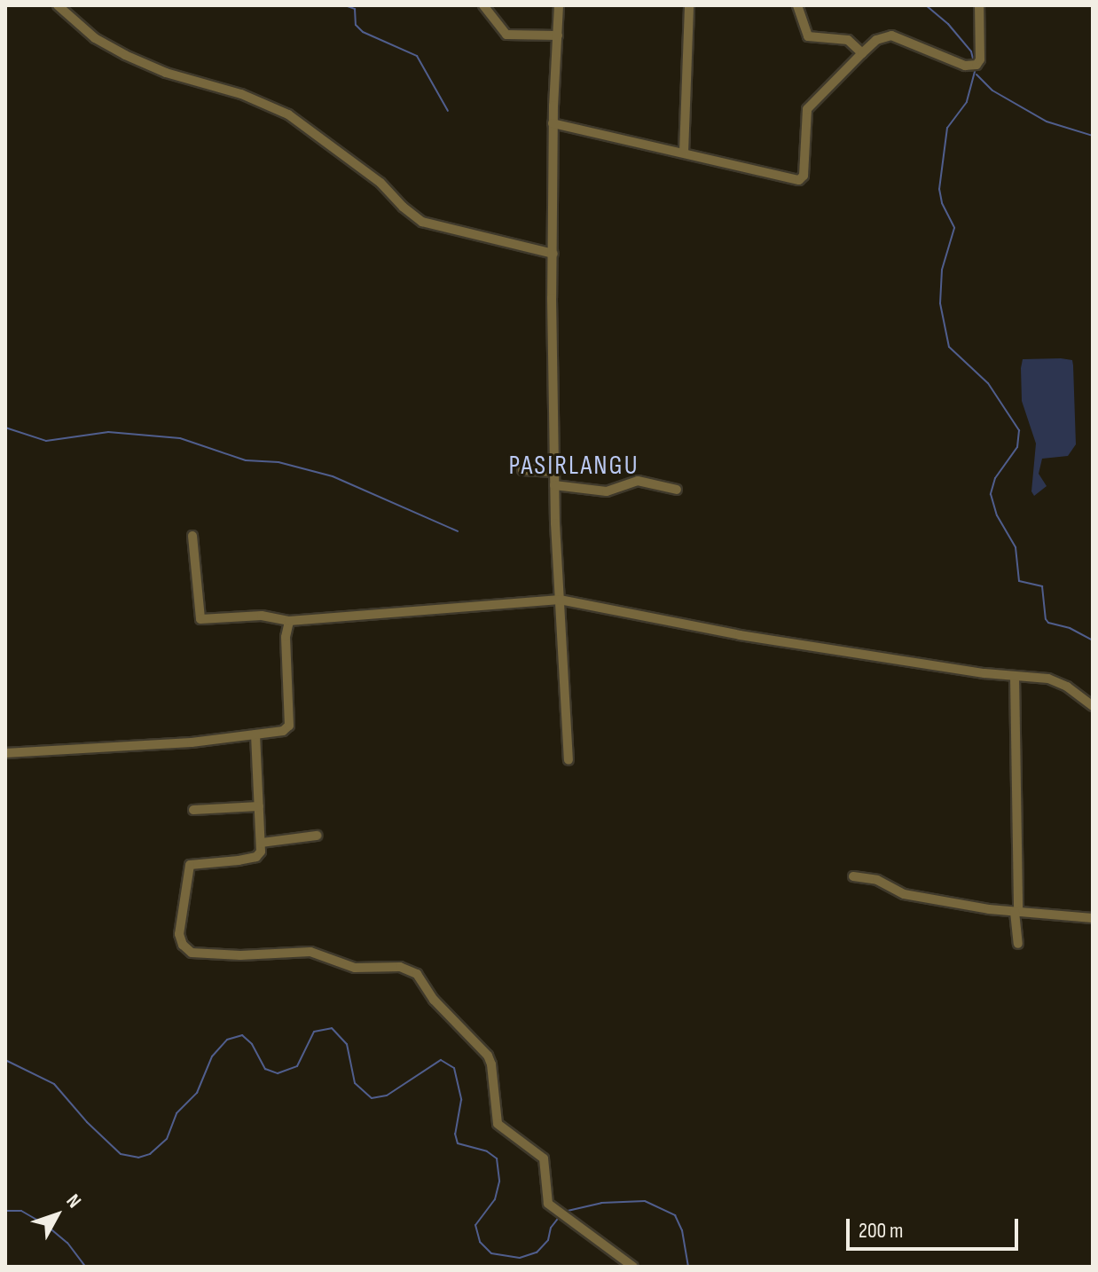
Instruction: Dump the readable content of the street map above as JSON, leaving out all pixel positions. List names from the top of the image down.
{
  "districts": ["PASIRLANGU"],
  "scale_bar": "200 m",
  "north": "top right"
}
